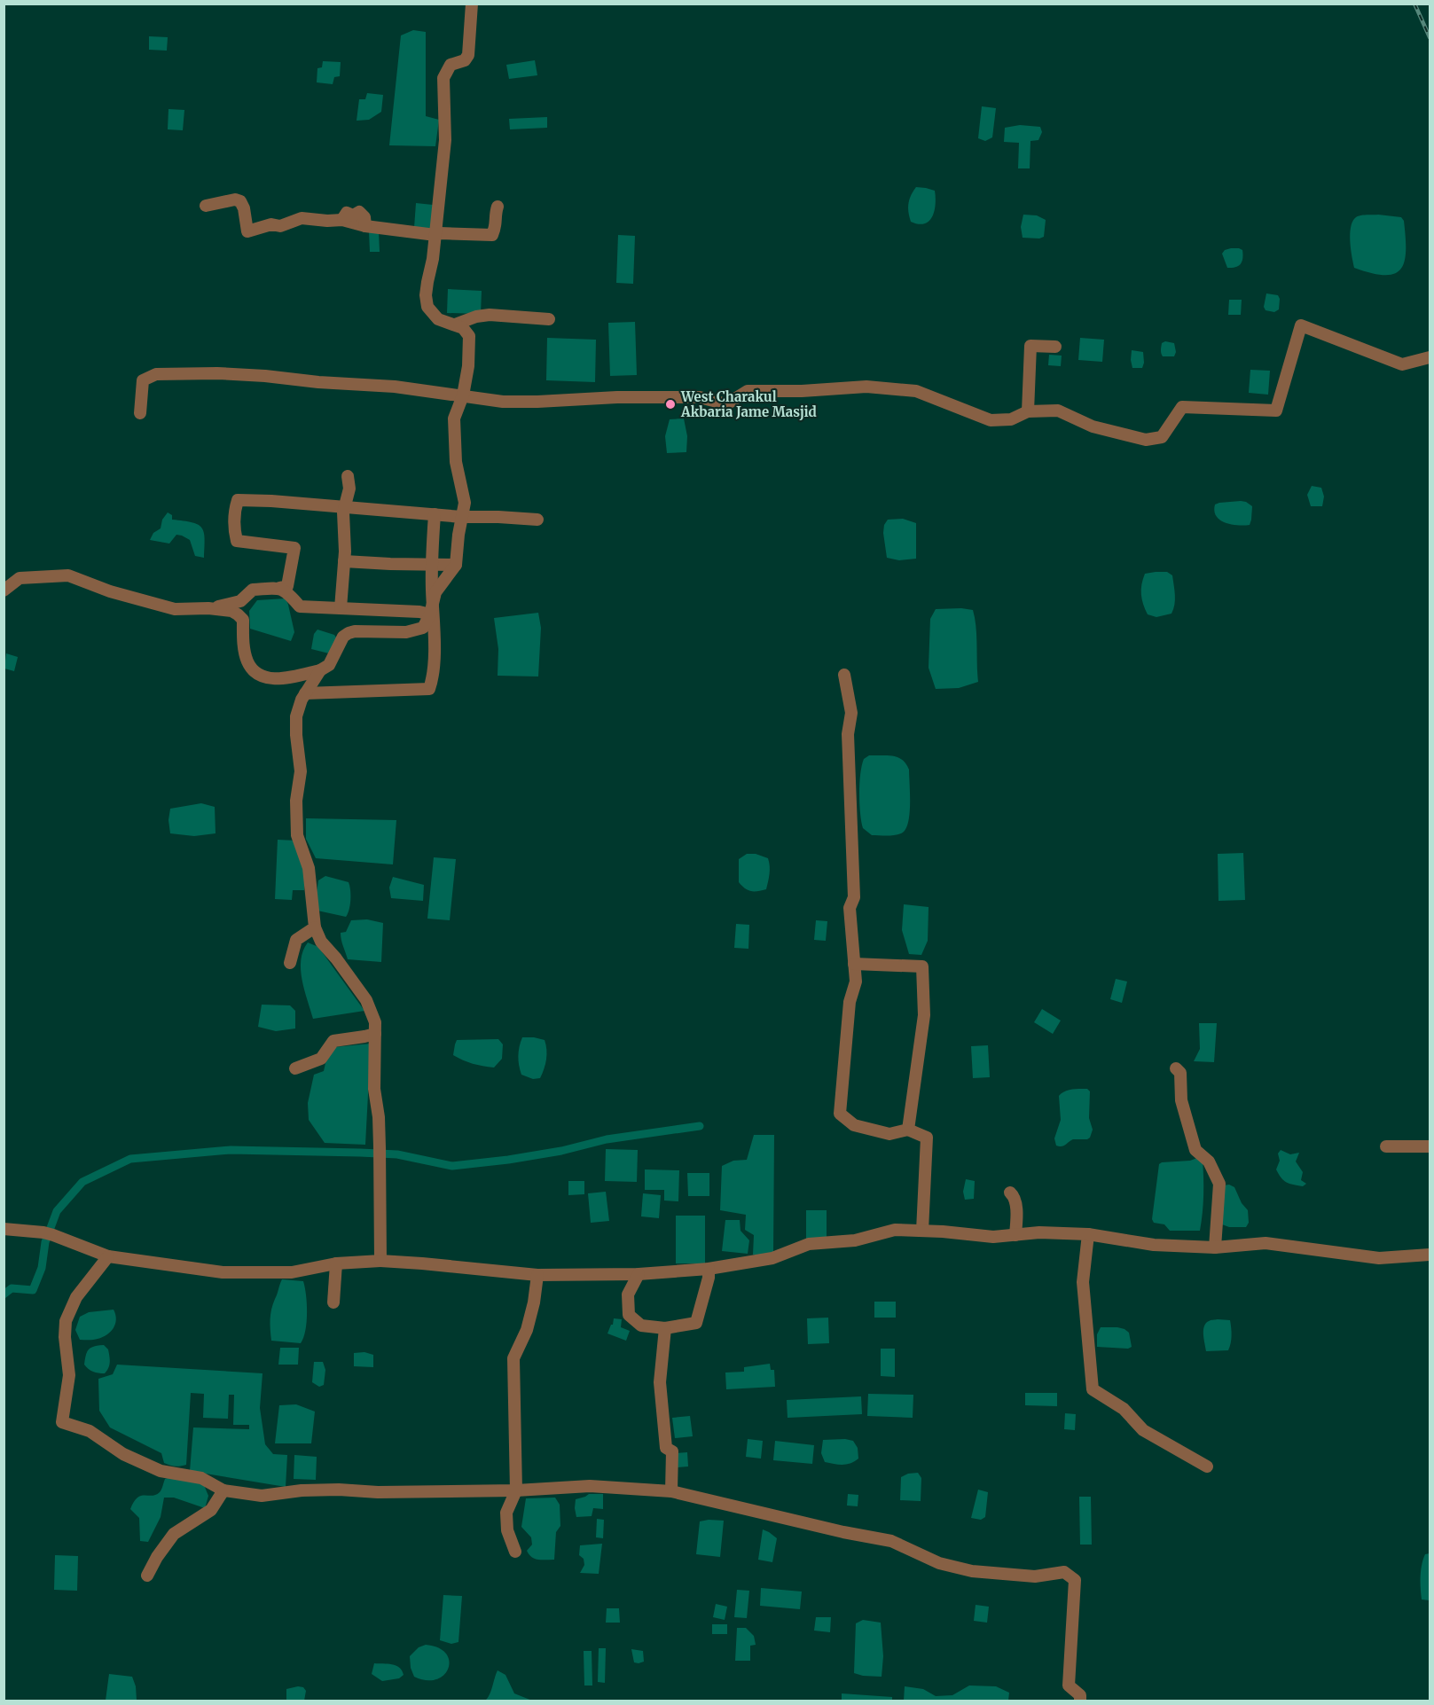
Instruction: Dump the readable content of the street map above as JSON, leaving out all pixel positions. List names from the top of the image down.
{
  "places": ["West Charakul Akbaria Jame Masjid"]
}
